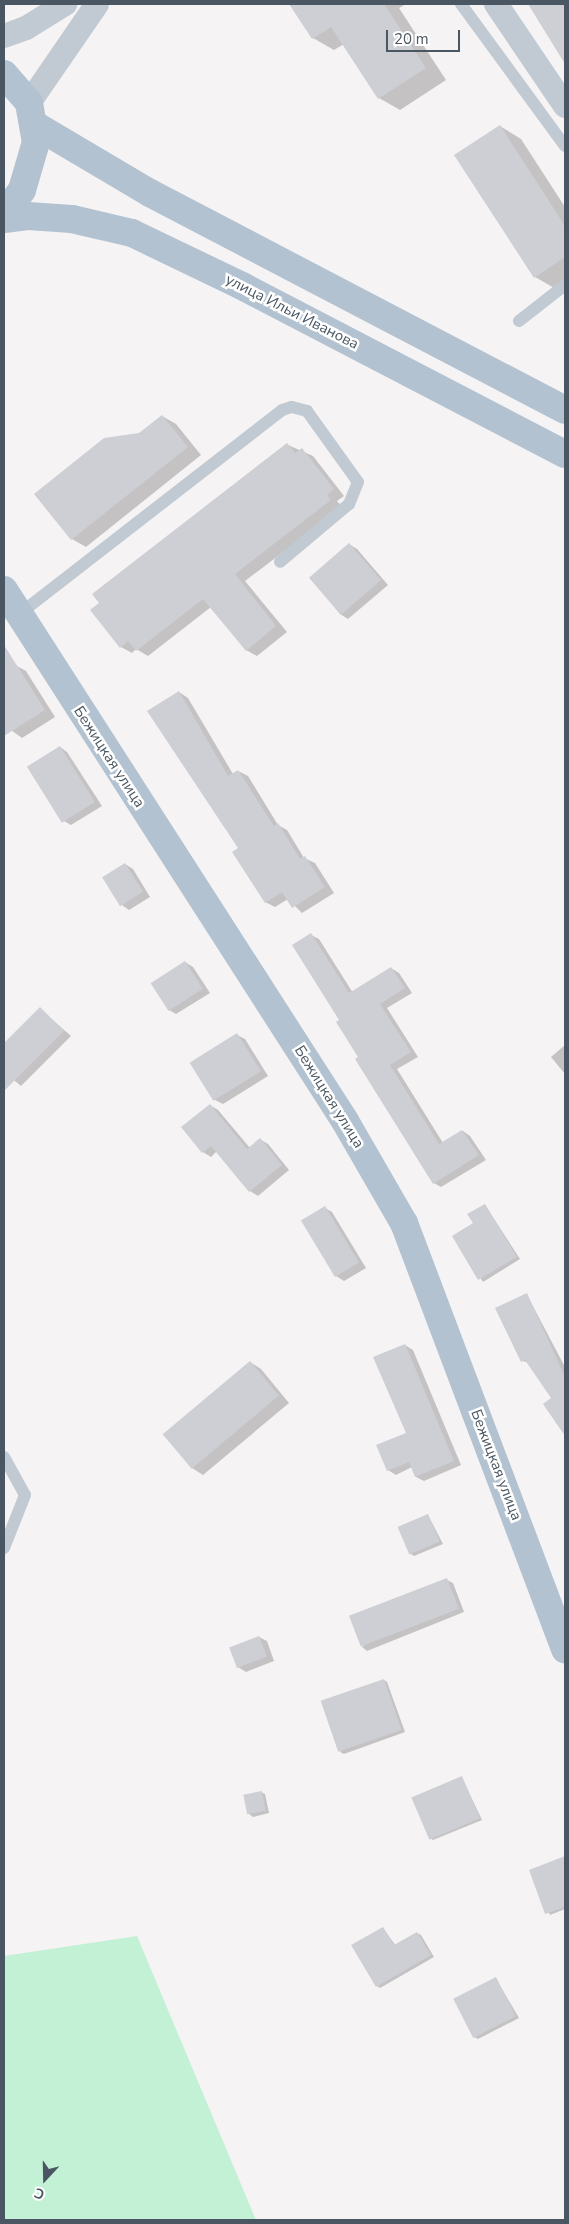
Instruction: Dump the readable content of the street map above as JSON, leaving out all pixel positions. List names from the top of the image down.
{
  "streets": {
    "main road": ["улица Ильи Иванова", "Бежицкая улица"]
  },
  "scale_bar": "20 m",
  "north": "bottom"
}
